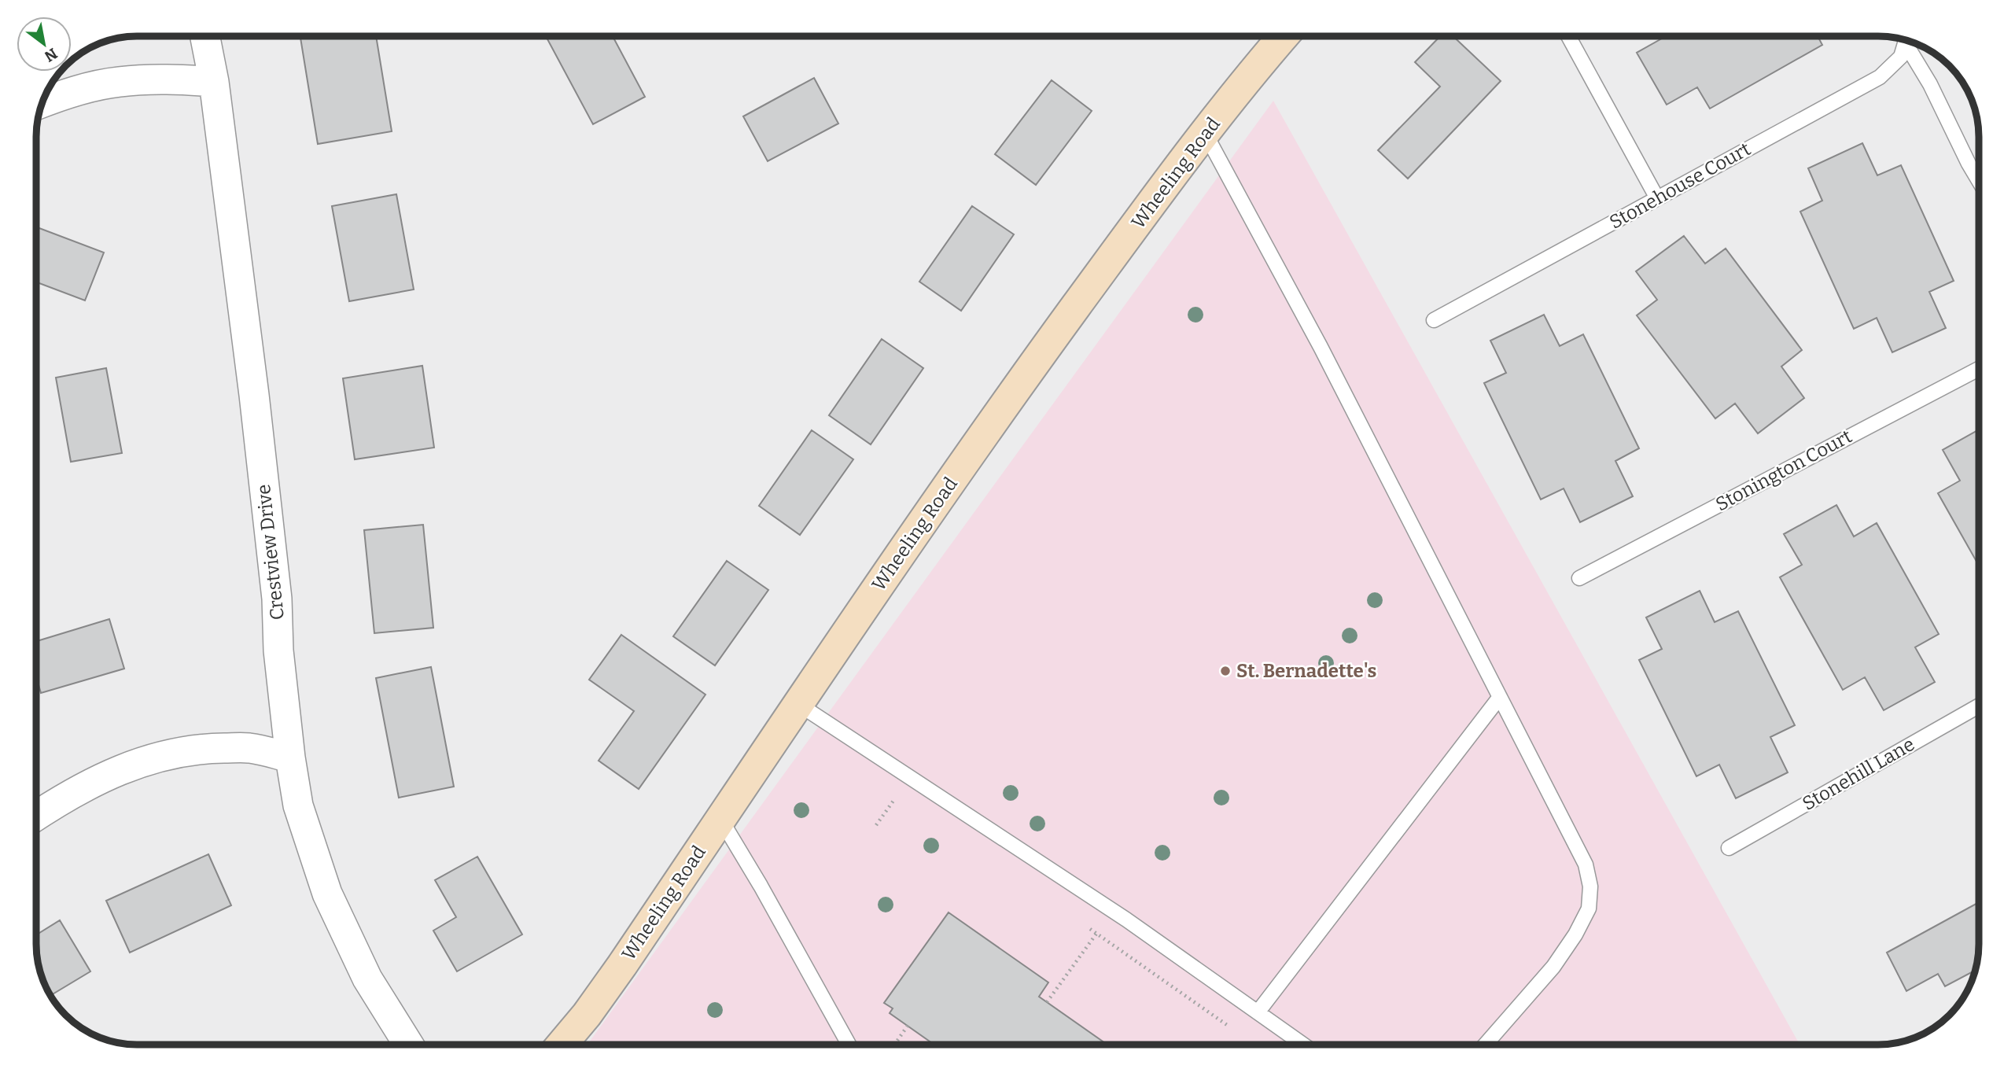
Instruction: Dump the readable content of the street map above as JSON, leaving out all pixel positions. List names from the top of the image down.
{
  "streets": {
    "street": ["Wheeling Road", "Crestview Drive"],
    "lane": ["Stonehouse Court", "Stonington Court", "Stonehill Lane"]
  },
  "places": ["St. Bernadette's"],
  "north": "bottom right"
}
